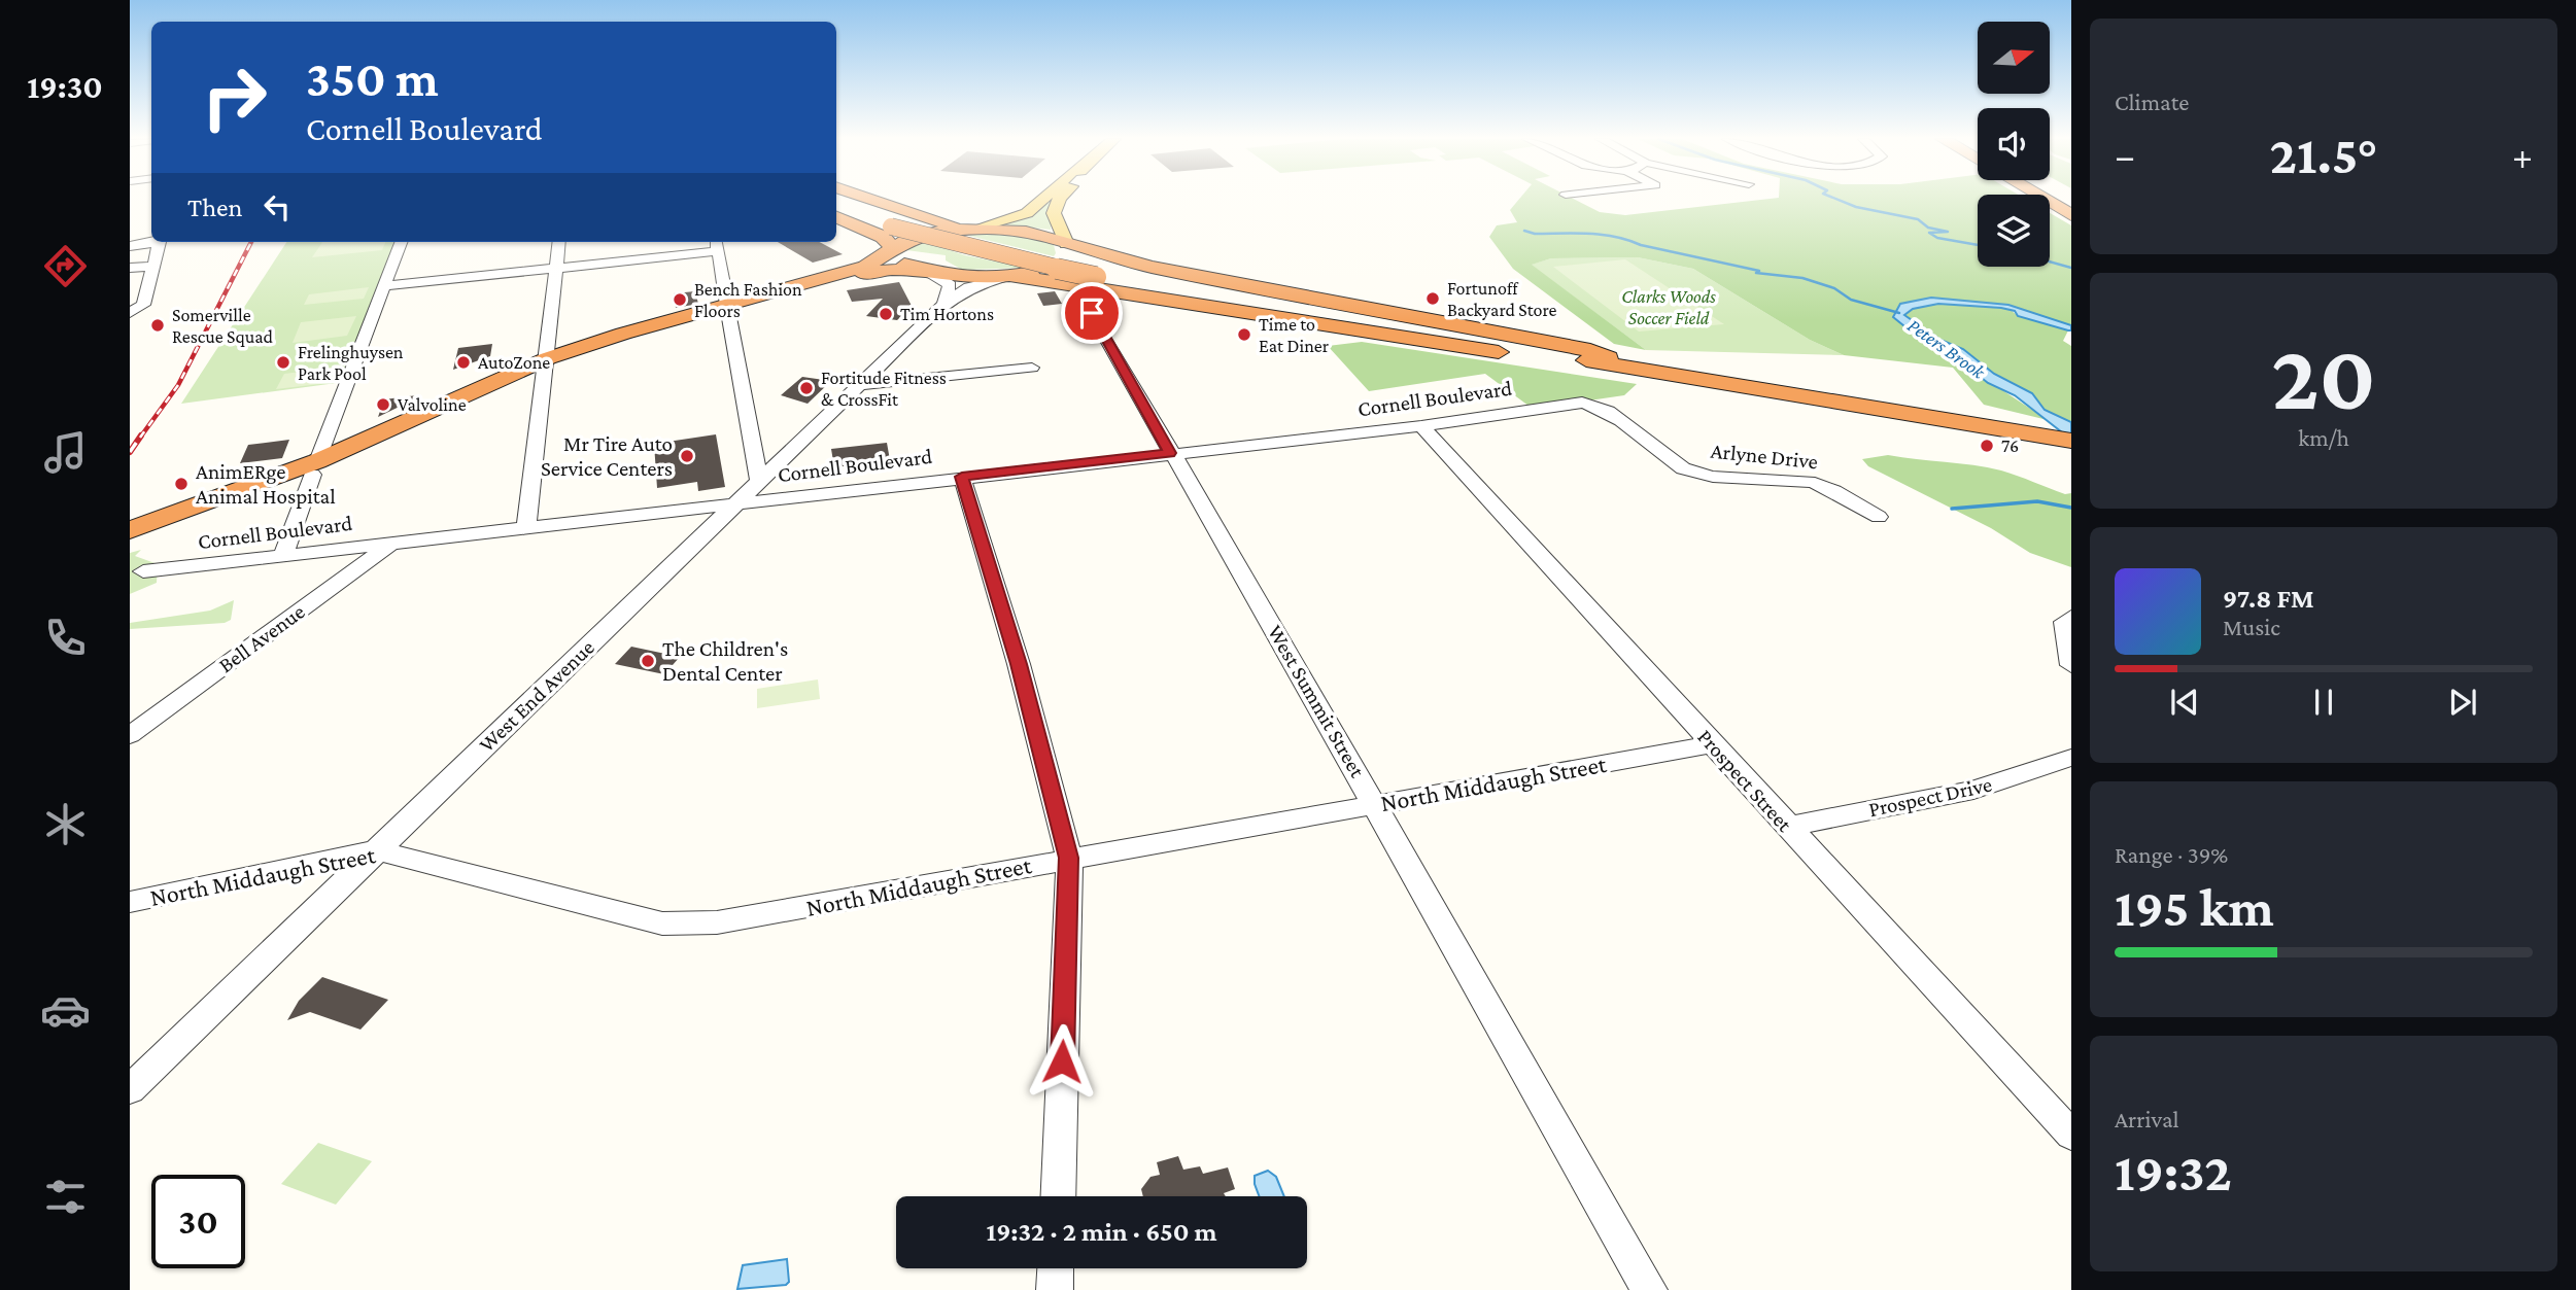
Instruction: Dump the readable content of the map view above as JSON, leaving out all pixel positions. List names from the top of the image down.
{
  "streets": {
    "street": [
      "Cornell Boulevard",
      "Arlyne Drive",
      "Bell Avenue",
      "West End Avenue",
      "West Summit Street",
      "Prospect Street",
      "North Middaugh Street",
      "Prospect Drive"
    ]
  },
  "crossings": [
    ["Cornell Boulevard", "Arlyne Drive"],
    ["Cornell Boulevard", "Bell Avenue"],
    ["Cornell Boulevard", "West End Avenue"],
    ["Cornell Boulevard", "West Summit Street"],
    ["Cornell Boulevard", "Prospect Street"],
    ["West End Avenue", "North Middaugh Street"],
    ["West Summit Street", "North Middaugh Street"],
    ["Prospect Street", "North Middaugh Street"],
    ["Prospect Street", "Prospect Drive"]
  ],
  "water": ["Peters Brook"],
  "parks": ["Clarks Woods Soccer Field"],
  "places": [
    "Fortunoff Backyard Store",
    "Bench Fashion Floors",
    "Tim Hortons",
    "Somerville Rescue Squad",
    "Time to Eat Diner",
    "Frelinghuysen Park Pool",
    "AutoZone",
    "Fortitude Fitness & CrossFit",
    "Valvoline",
    "76",
    "Mr Tire Auto Service Centers",
    "AnimERge Animal Hospital",
    "The Children's Dental Center"
  ],
  "north": "right",
  "page": {
    "tabs": "19:30",
    "tile": [
      "Climate",
      ["20", "km/h"],
      ["Range · 39%", "195 km"],
      ["Arrival", "19:32"]
    ],
    "turn": ["350 m", "Cornell Boulevard"],
    "heat": ["−", "21.5°", "+"],
    "then": "Then",
    "song": ["97.8 FM", "Music"],
    "limit": "30",
    "trip": "19:32 · 2 min · 650 m"
  }
}
